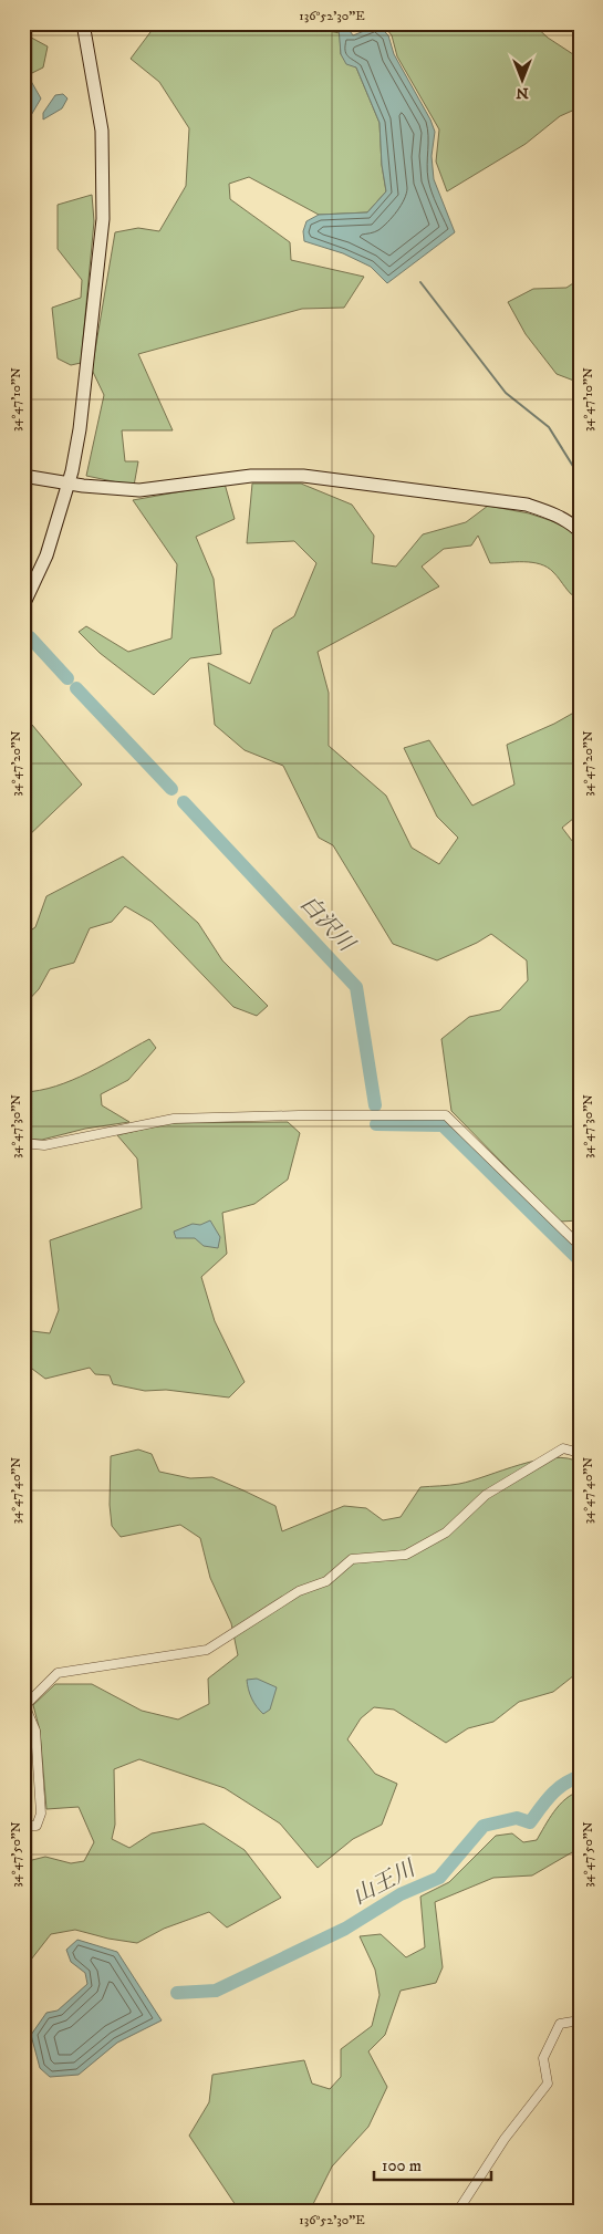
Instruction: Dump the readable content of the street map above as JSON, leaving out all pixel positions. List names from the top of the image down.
{
  "water": ["白沢川", "山王川"],
  "scale_bar": "100 m",
  "north": "bottom",
  "coordinates": [
    "136°52'30\"E",
    "34°47'10\"N",
    "34°47'20\"N",
    "34°47'30\"N",
    "34°47'40\"N",
    "34°47'50\"N"
  ]
}
